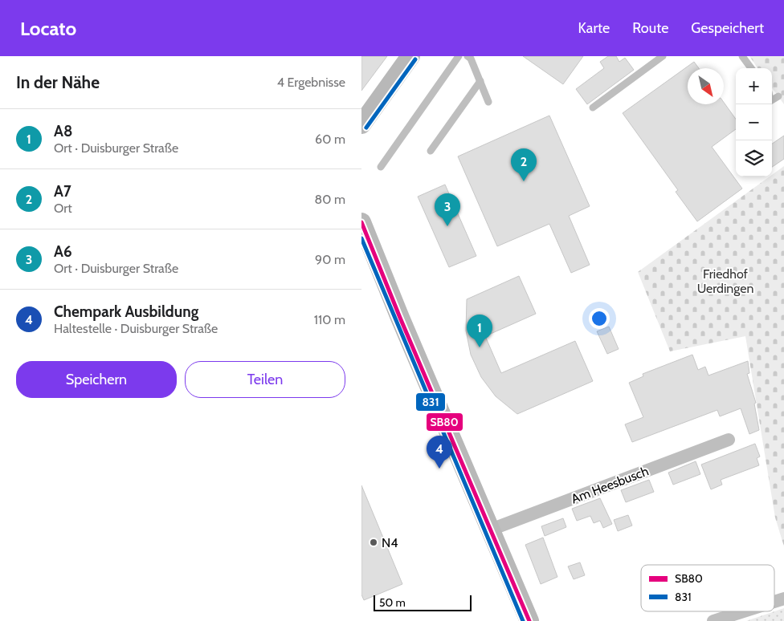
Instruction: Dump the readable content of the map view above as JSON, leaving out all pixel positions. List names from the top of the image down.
{
  "streets": {
    "street": ["Am Heesbusch"]
  },
  "parks": ["Friedhof Uerdingen"],
  "places": ["N4"],
  "lines": ["transit line 831", "transit line SB80"],
  "legend": ["SB80", "831"],
  "scale_bar": "50 m",
  "north": "bottom right",
  "page": {
    "header": "Locato",
    "nav": ["Karte", "Route", "Gespeichert"],
    "heading": ["In der Nähe", "4 Ergebnisse"],
    "map_buttons": ["+", "−"],
    "list": [
      {
        "mark": "1",
        "name": "A8",
        "note": "Ort · Duisburger Straße",
        "value": "60 m"
      },
      {
        "mark": "2",
        "name": "A7",
        "note": "Ort",
        "value": "80 m"
      },
      {
        "mark": "3",
        "name": "A6",
        "note": "Ort · Duisburger Straße",
        "value": "90 m"
      },
      {
        "mark": "4",
        "name": "Chempark Ausbildung",
        "note": "Haltestelle · Duisburger Straße",
        "value": "110 m"
      }
    ],
    "pins": [
      "2",
      "3",
      "1",
      "4"
    ],
    "buttons": ["Speichern", "Teilen"],
    "scale": "50 m"
  }
}
